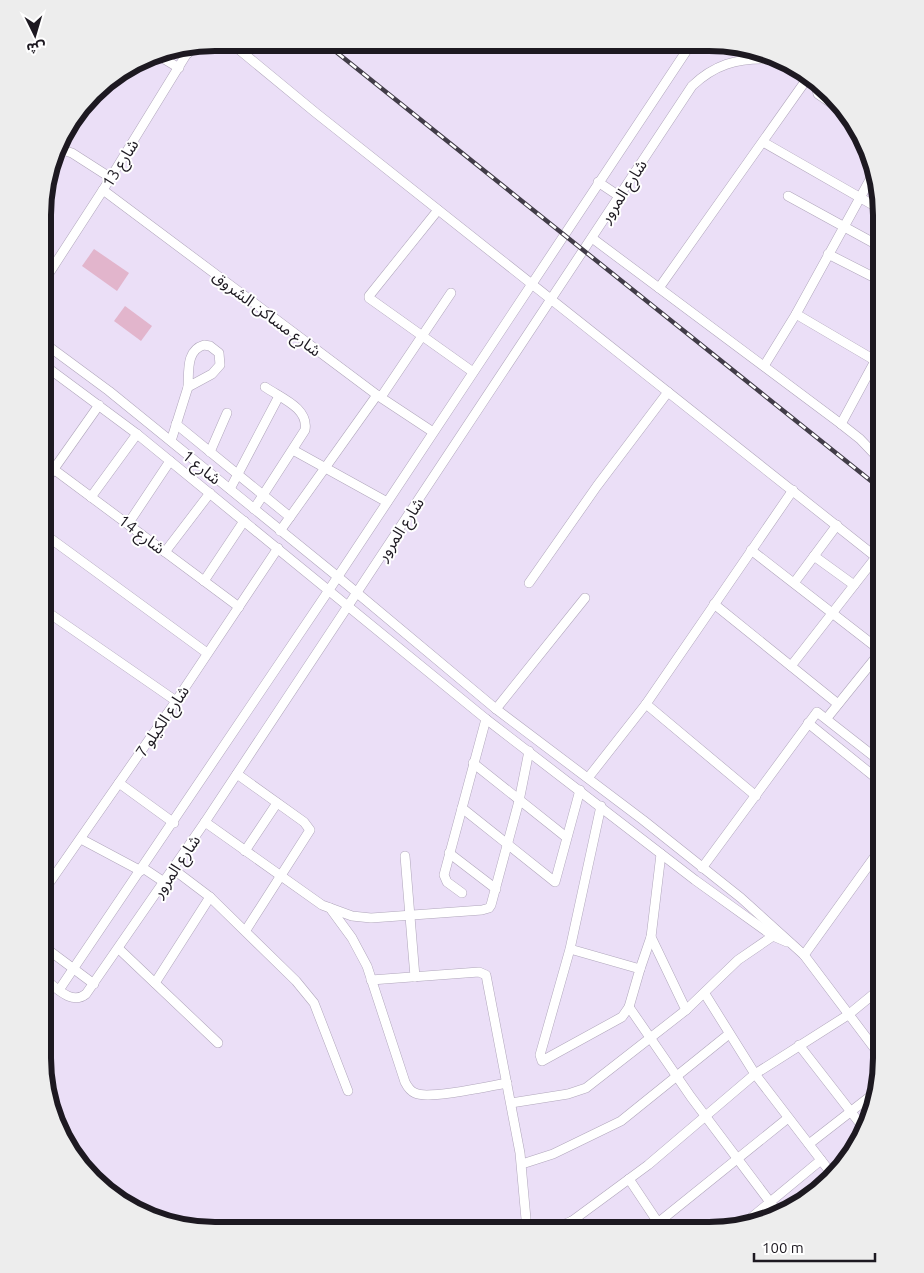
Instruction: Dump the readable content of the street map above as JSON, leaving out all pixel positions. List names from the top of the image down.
{
  "streets": {
    "street": [
      "شارع 13",
      "شارع المرور",
      "شارع مساكن الشروق",
      "شارع 1",
      "شارع 14",
      "شارع الكيلو 7"
    ]
  },
  "crossings": [
    ["شارع 13", "شارع مساكن الشروق"],
    ["شارع المرور", "شارع مساكن الشروق"],
    ["شارع المرور", "شارع 1"],
    ["شارع 1", "شارع الكيلو 7"],
    ["شارع 14", "شارع الكيلو 7"]
  ],
  "scale_bar": "100 m",
  "north": "bottom"
}
